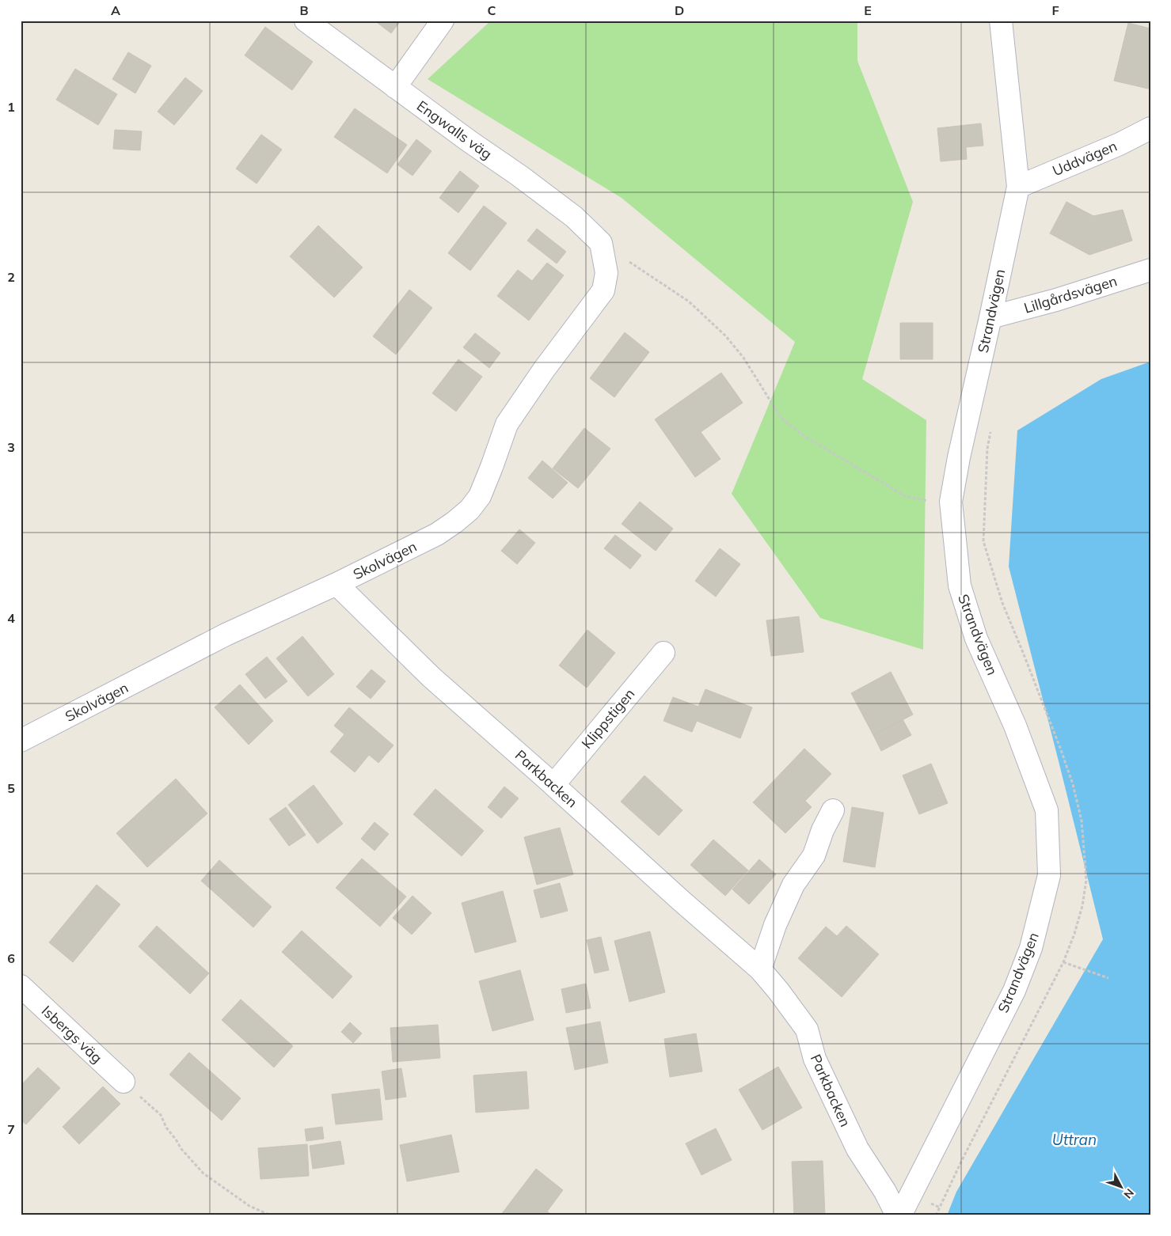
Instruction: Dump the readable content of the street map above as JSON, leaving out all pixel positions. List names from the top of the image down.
{
  "streets": {
    "street": [
      "Engwalls väg",
      "Uddvägen",
      "Lillgårdsvägen",
      "Strandvägen",
      "Skolvägen",
      "Klippstigen",
      "Parkbacken",
      "Isbergs väg"
    ]
  },
  "crossings": [
    ["Engwalls väg", "Skolvägen"],
    ["Uddvägen", "Strandvägen"],
    ["Lillgårdsvägen", "Strandvägen"],
    ["Strandvägen", "Parkbacken"],
    ["Skolvägen", "Parkbacken"],
    ["Klippstigen", "Parkbacken"]
  ],
  "water": ["Uttran"],
  "north": "bottom right",
  "grid": {
    "columns": [
      "A",
      "B",
      "C",
      "D",
      "E",
      "F"
    ],
    "rows": [
      "1",
      "2",
      "3",
      "4",
      "5",
      "6",
      "7"
    ]
  }
}
